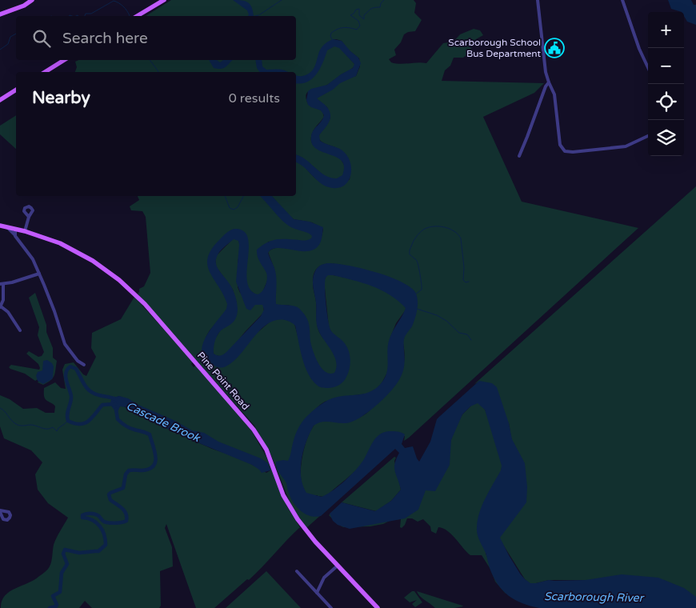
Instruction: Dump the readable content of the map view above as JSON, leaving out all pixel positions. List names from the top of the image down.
{
  "streets": {
    "main road": ["Pine Point Road"]
  },
  "water": ["Cascade Brook", "Scarborough River"],
  "places": {
    "public building": ["Scarborough School Bus Department"]
  },
  "page": {
    "map_buttons": ["+", "−"],
    "search": "Search here",
    "heading": ["Nearby", "0 results"]
  }
}
